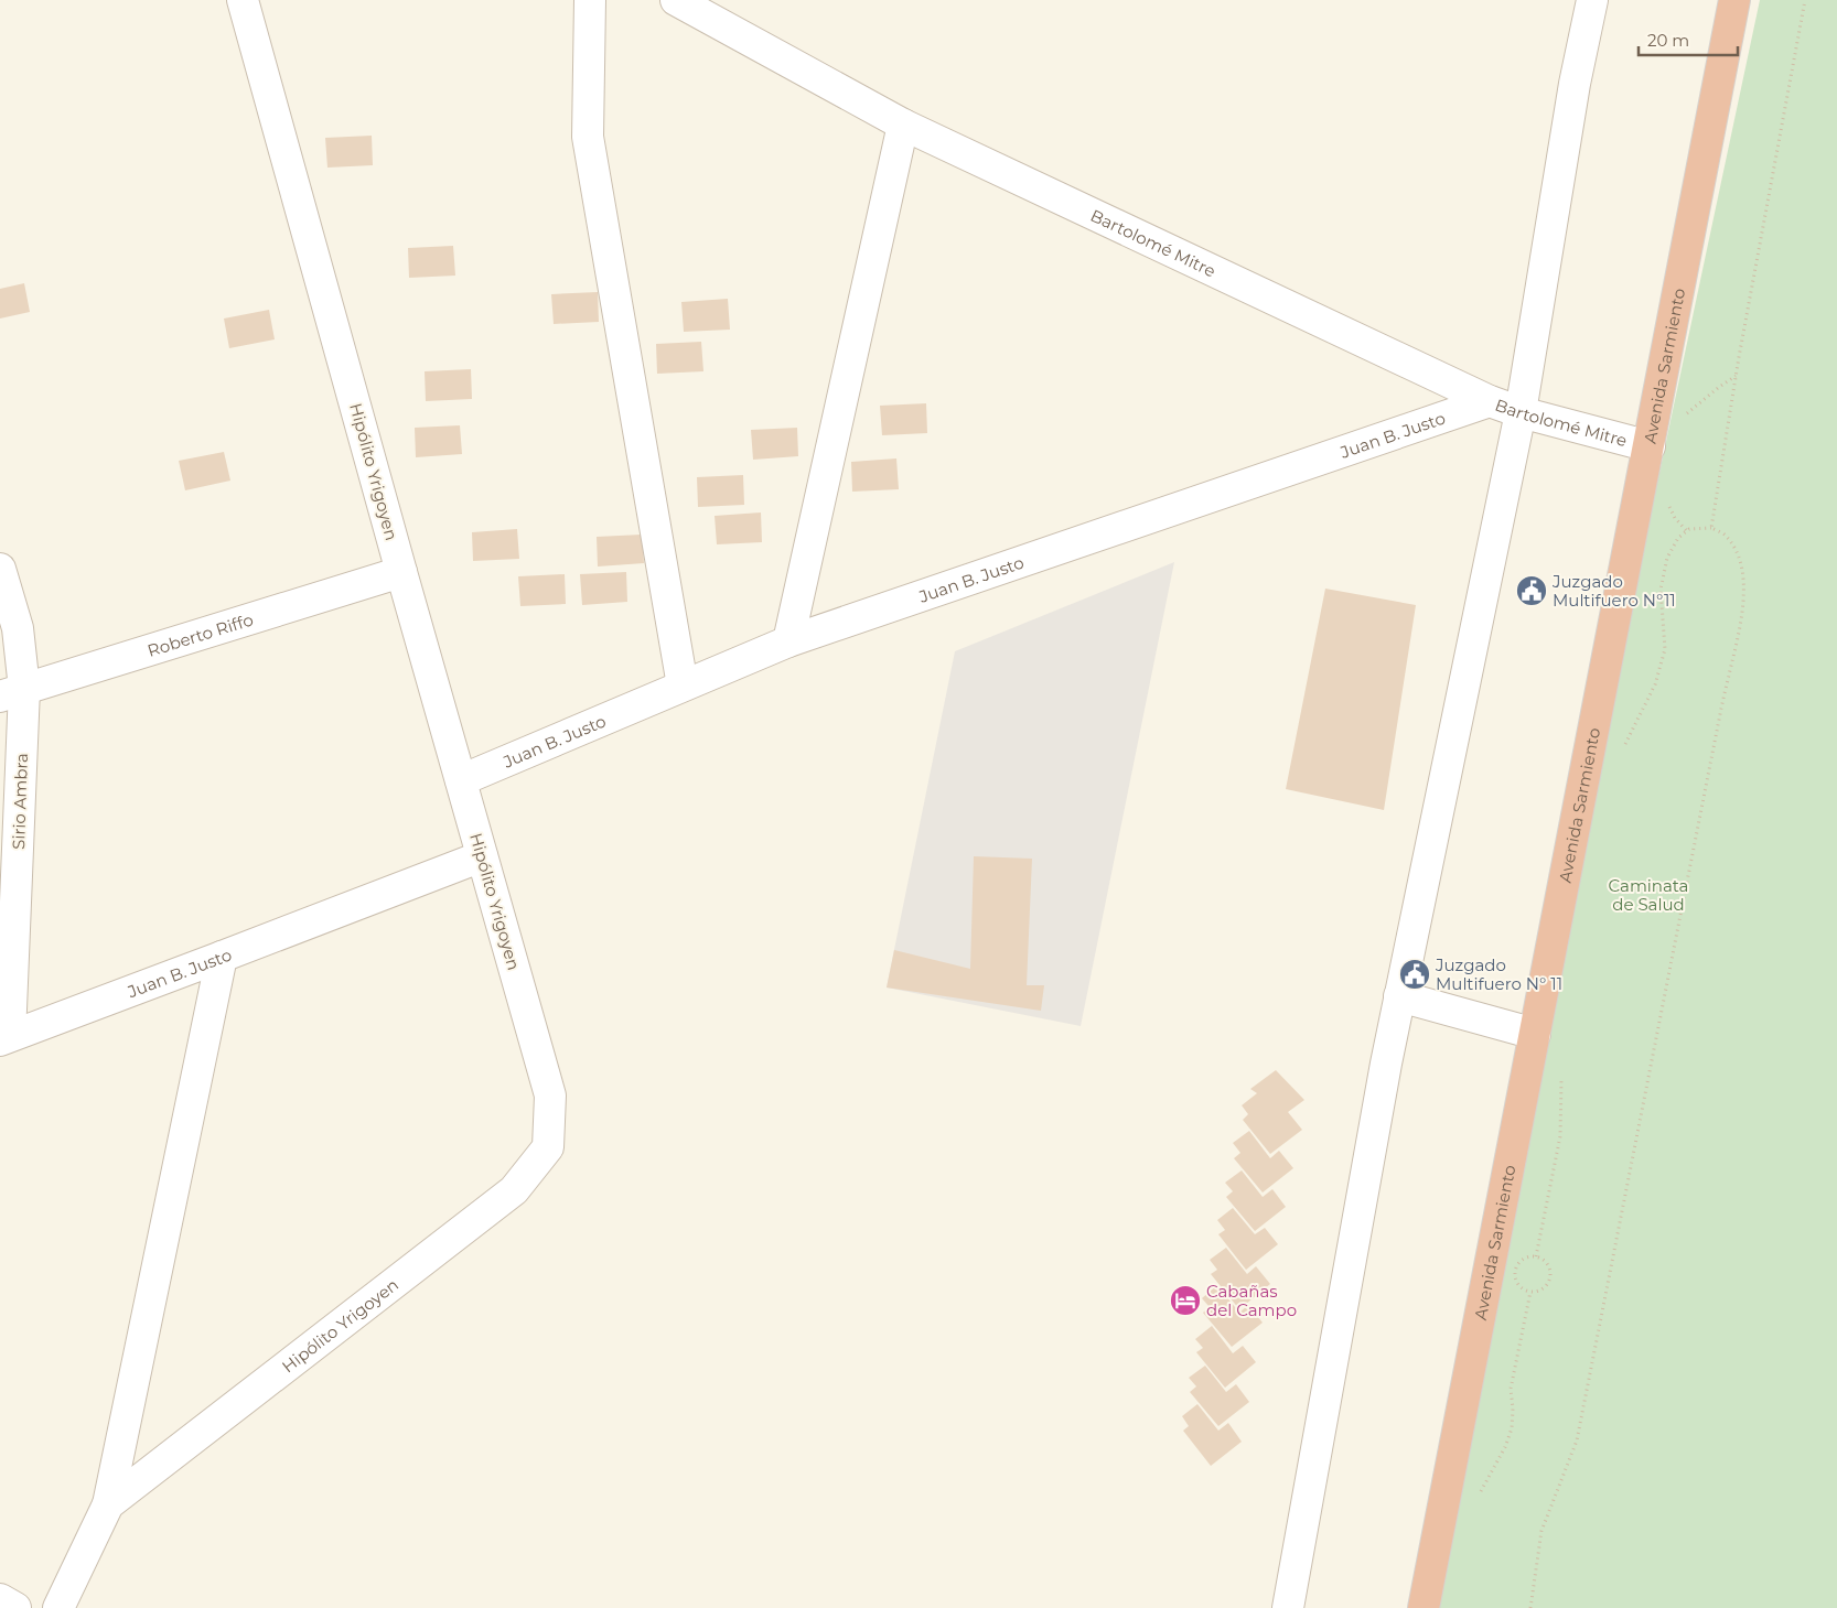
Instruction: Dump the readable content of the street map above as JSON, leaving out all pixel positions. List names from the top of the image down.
{
  "streets": {
    "highway": ["Avenida Sarmiento"],
    "street": [
      "Bartolomé Mitre",
      "Juan B. Justo",
      "Hipólito Yrigoyen",
      "Roberto Riffo",
      "Sirio Ambra"
    ]
  },
  "crossings": [
    ["Bartolomé Mitre", "Avenida Sarmiento"],
    ["Bartolomé Mitre", "Juan B. Justo"],
    ["Juan B. Justo", "Hipólito Yrigoyen"],
    ["Juan B. Justo", "Sirio Ambra"],
    ["Hipólito Yrigoyen", "Roberto Riffo"],
    ["Roberto Riffo", "Sirio Ambra"]
  ],
  "parks": ["Caminata de Salud"],
  "places": {
    "public building": ["Juzgado Multifuero N°11", "Juzgado Multifuero N° 11"],
    "hotel": ["Cabañas del Campo"]
  },
  "scale_bar": "20 m"
}
